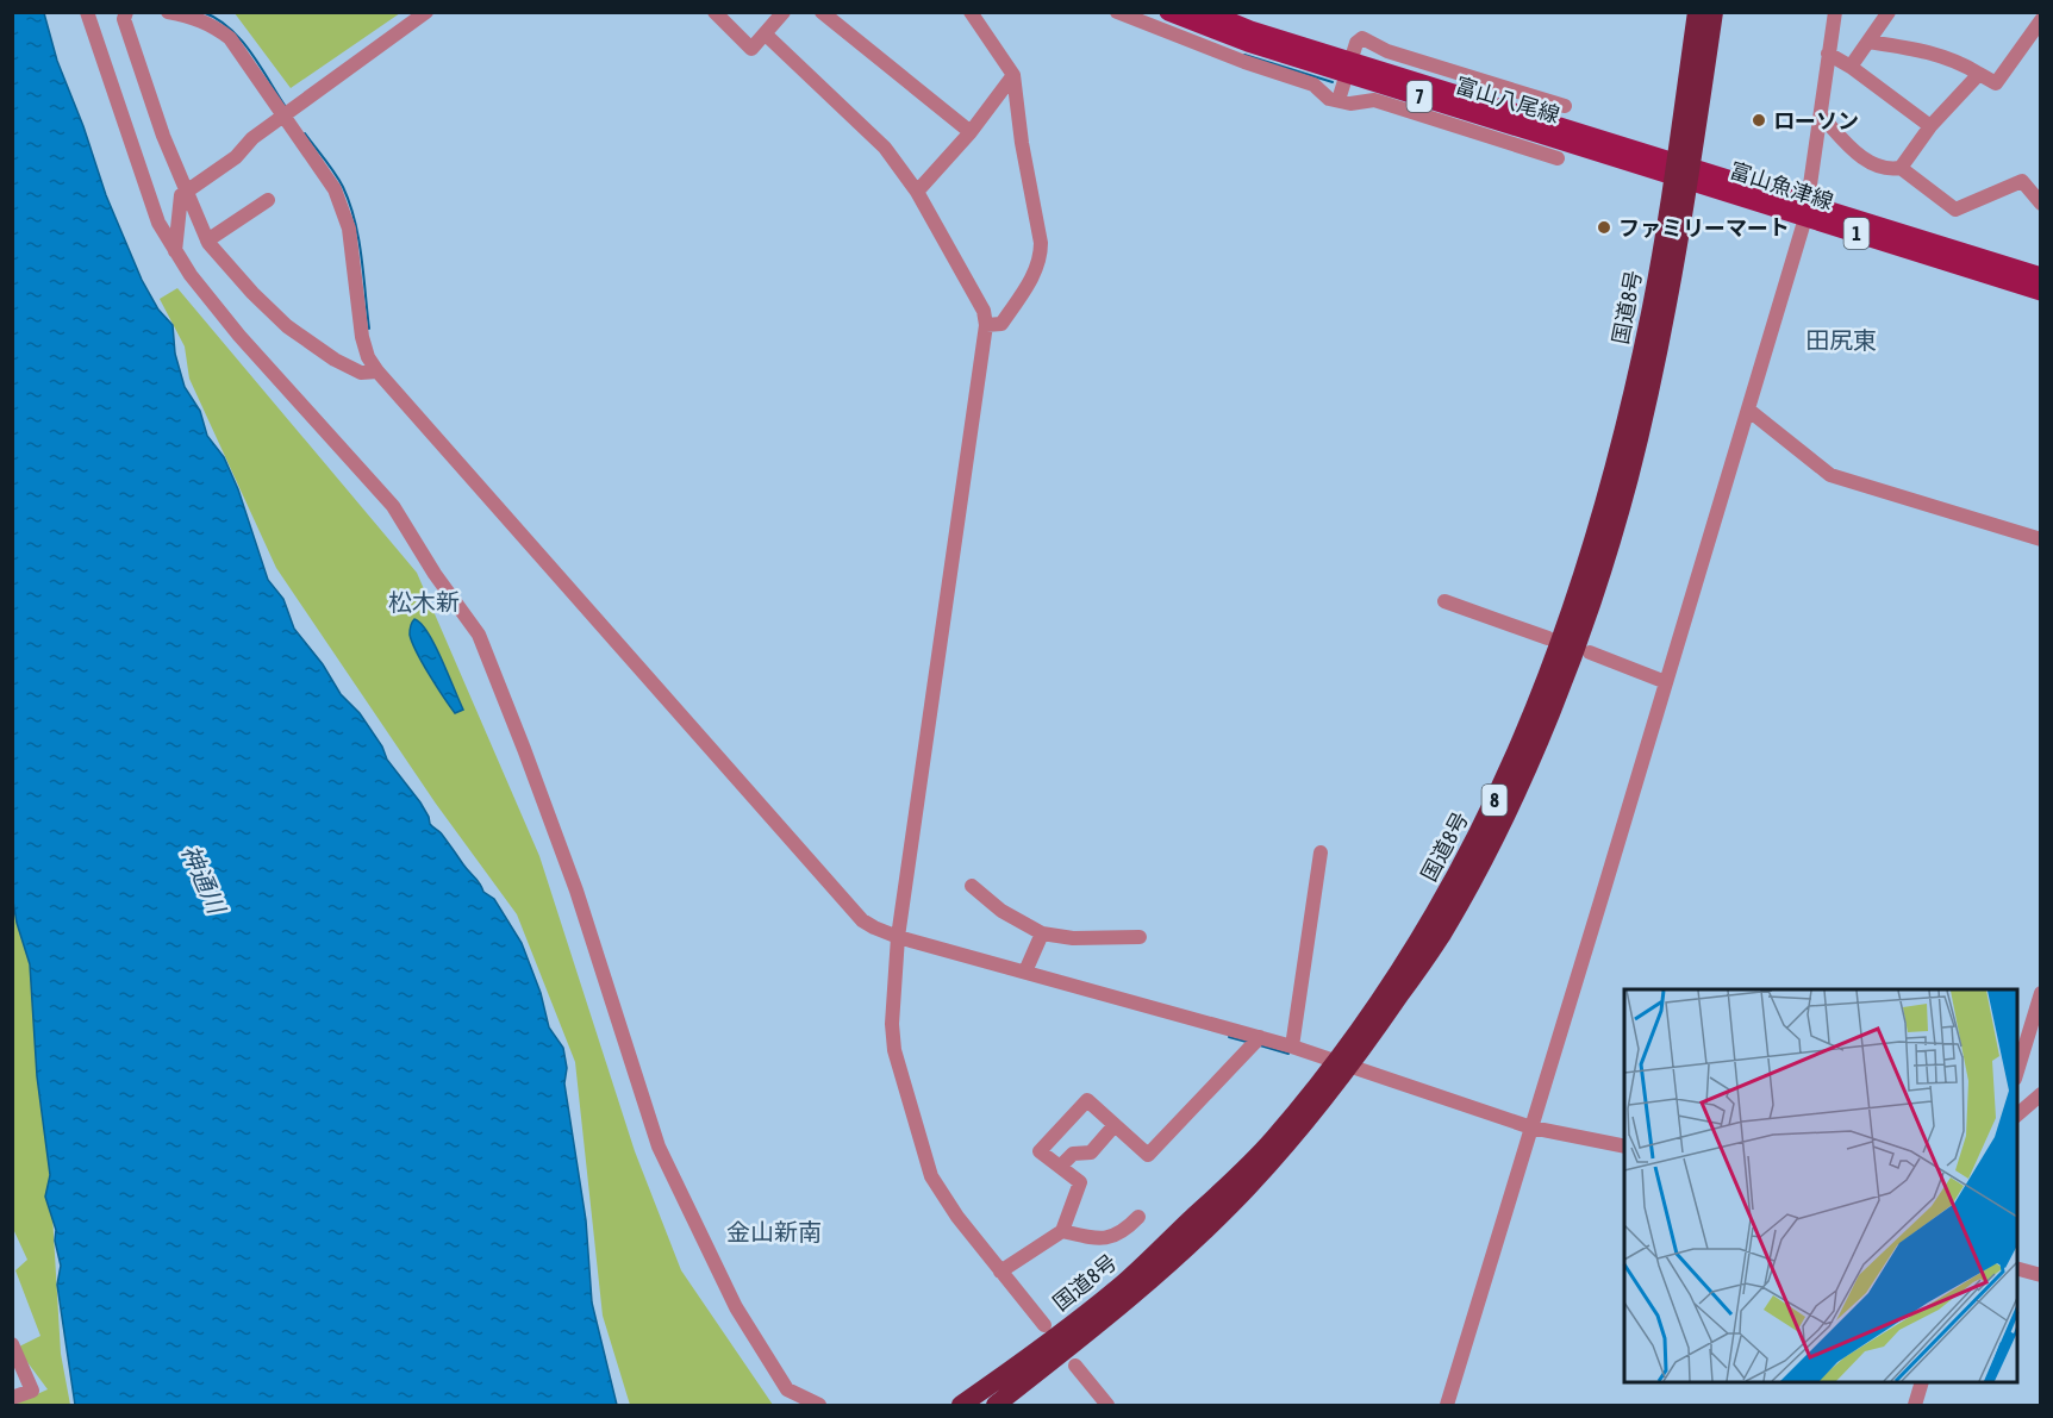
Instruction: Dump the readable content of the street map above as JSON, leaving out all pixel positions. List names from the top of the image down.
{
  "streets": {
    "highway": ["国道8号", "8"],
    "main road": [
      "7",
      "富山八尾線",
      "富山魚津線",
      "1"
    ]
  },
  "crossings": [
    ["富山八尾線", "富山魚津線"],
    ["富山八尾線", "国道8号"],
    ["富山魚津線", "国道8号"]
  ],
  "districts": ["田尻東", "松木新", "金山新南"],
  "water": ["神通川"],
  "places": ["ローソン", "ファミリーマート"]
}
